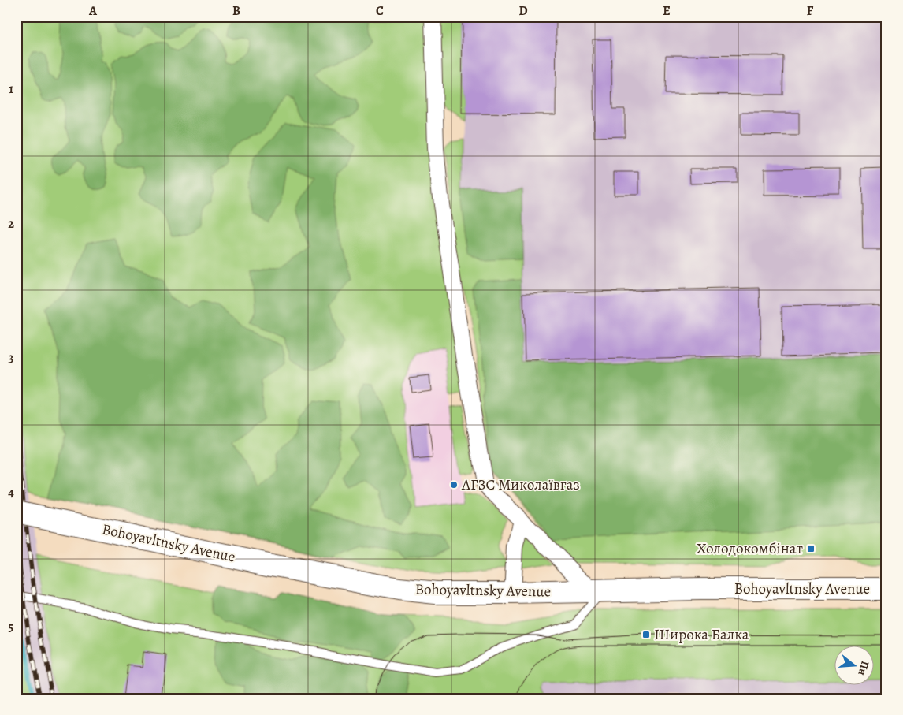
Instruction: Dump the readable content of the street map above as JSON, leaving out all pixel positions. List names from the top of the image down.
{
  "streets": {
    "main road": ["Bohoyavltnsky Avenue"]
  },
  "places": {
    "other": ["АГЗС Миколаївгаз"],
    "transit": ["Холодокомбінат", "Широка Балка"]
  },
  "north": "right",
  "grid": {
    "columns": [
      "A",
      "B",
      "C",
      "D",
      "E",
      "F"
    ],
    "rows": [
      "1",
      "2",
      "3",
      "4",
      "5"
    ]
  }
}
